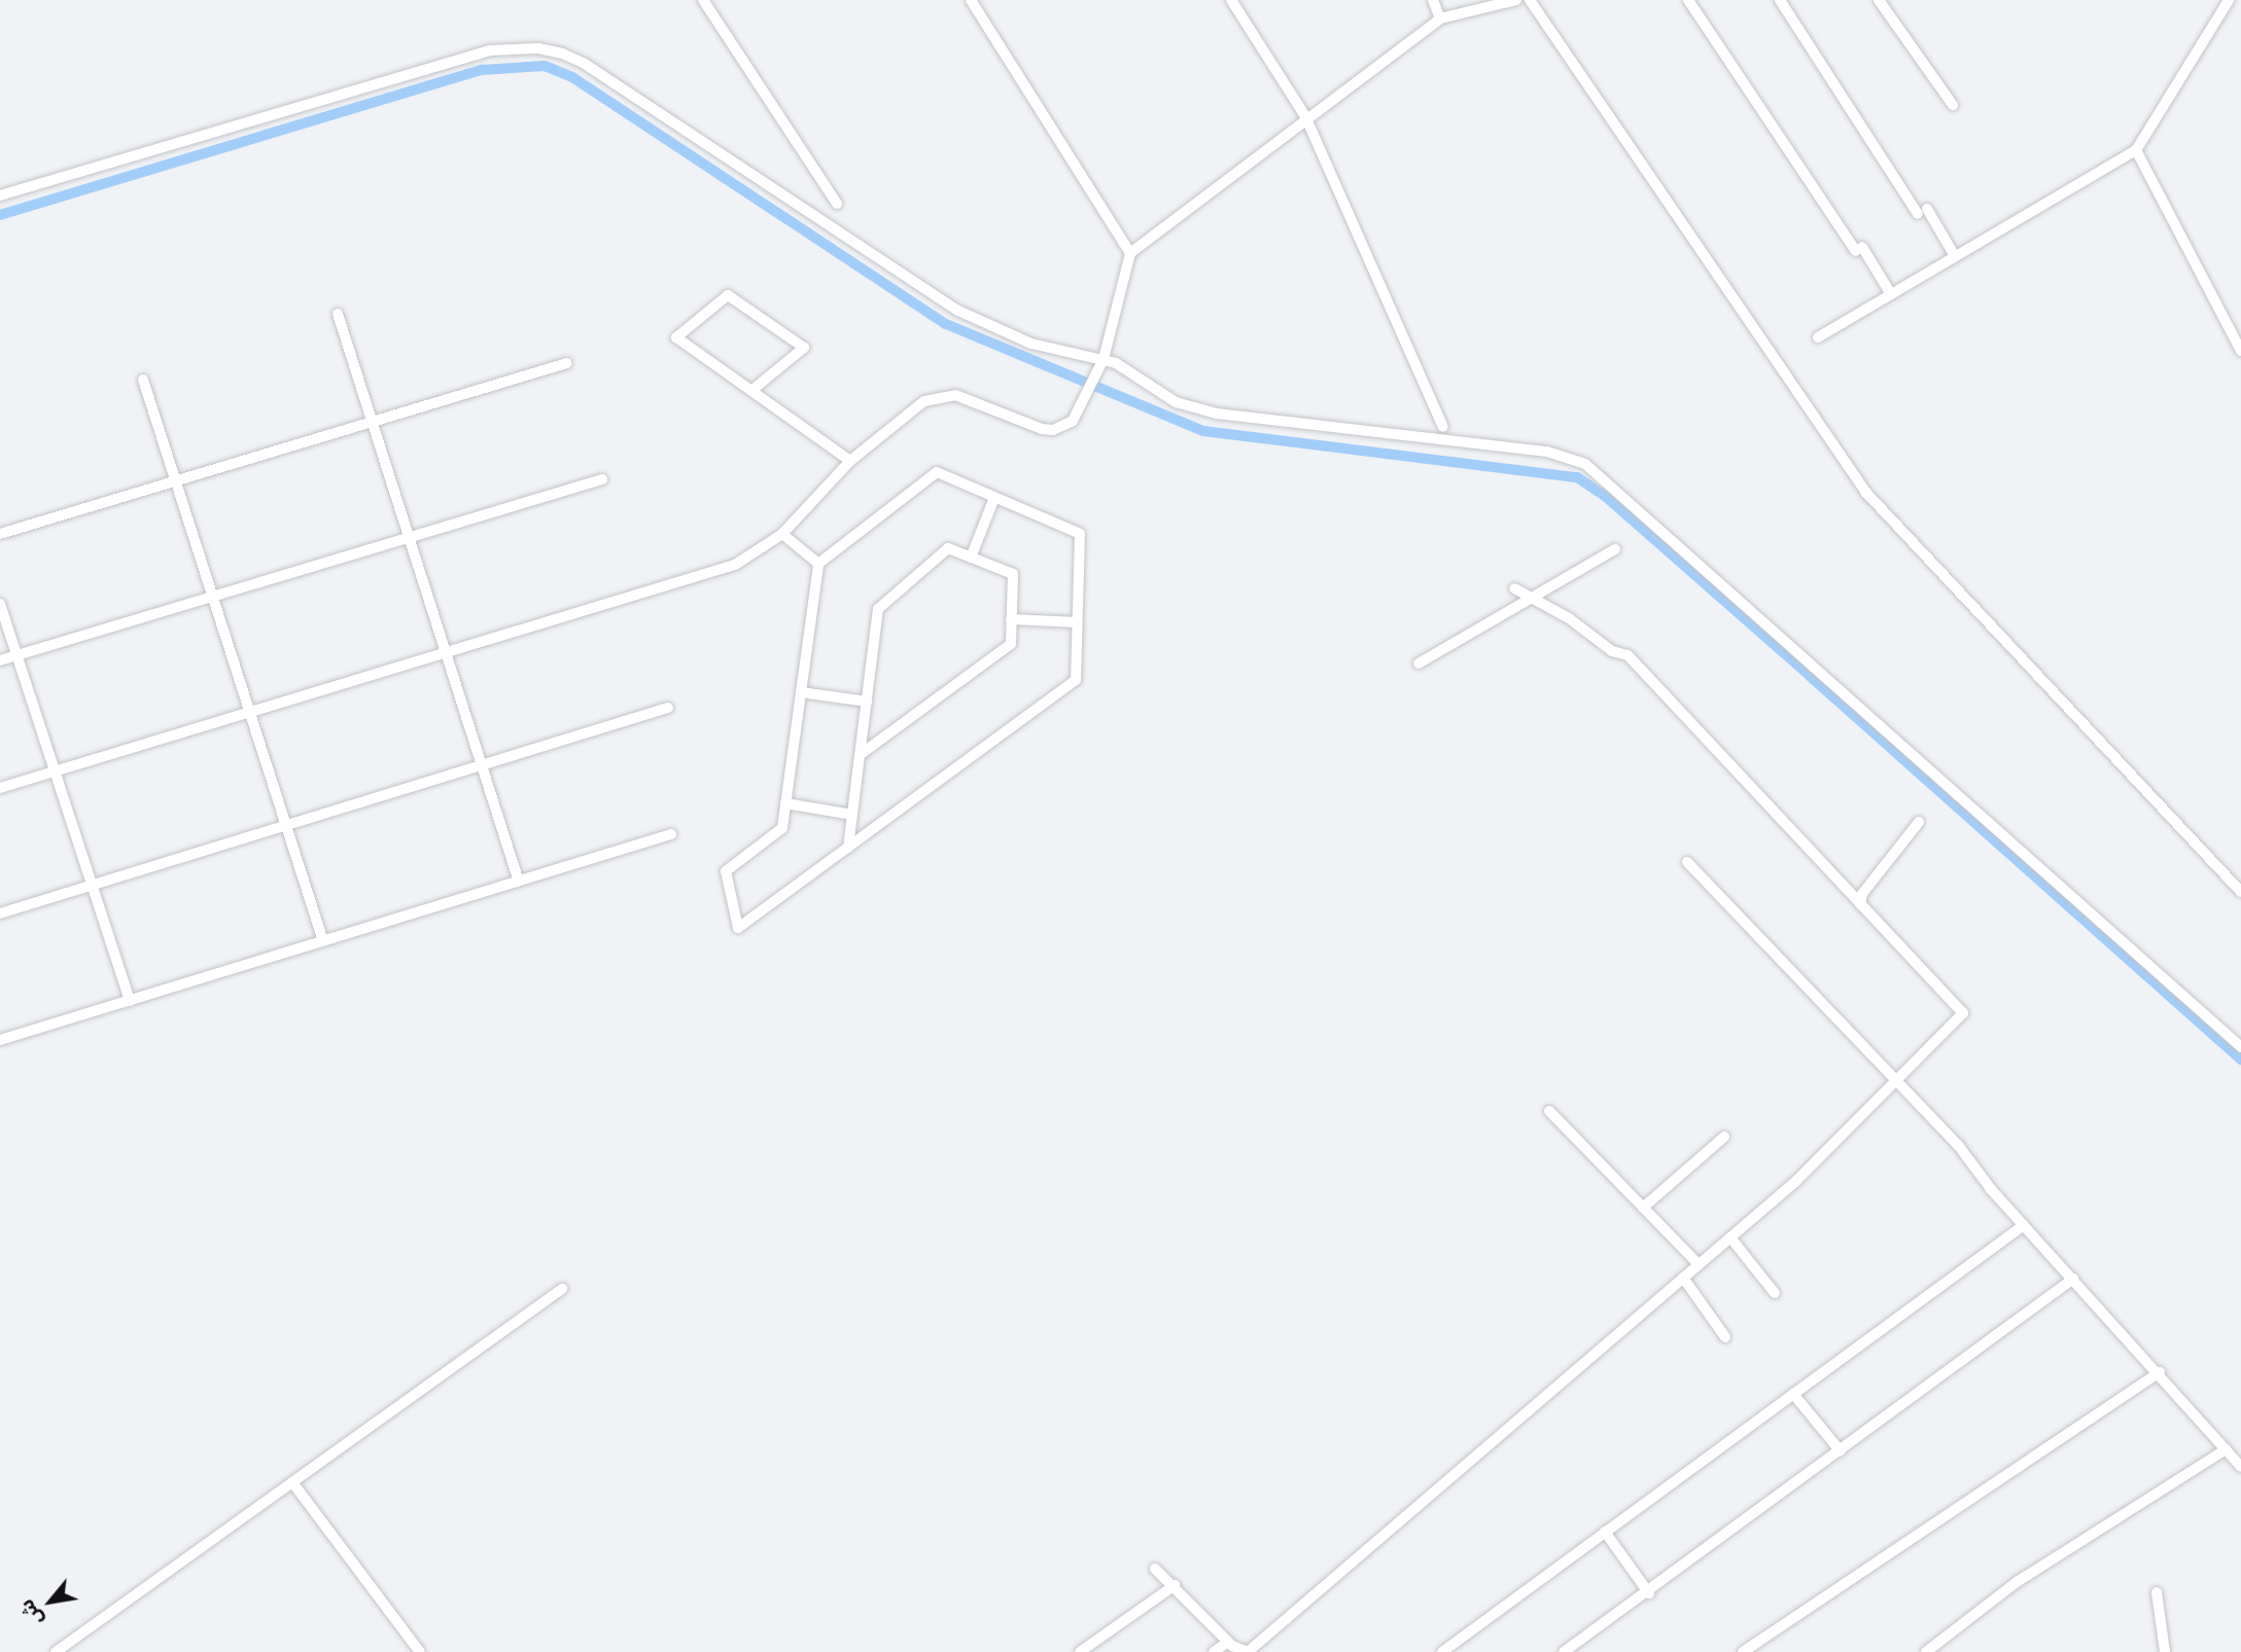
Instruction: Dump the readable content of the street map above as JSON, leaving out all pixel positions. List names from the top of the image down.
{
  "north": "bottom left"
}
